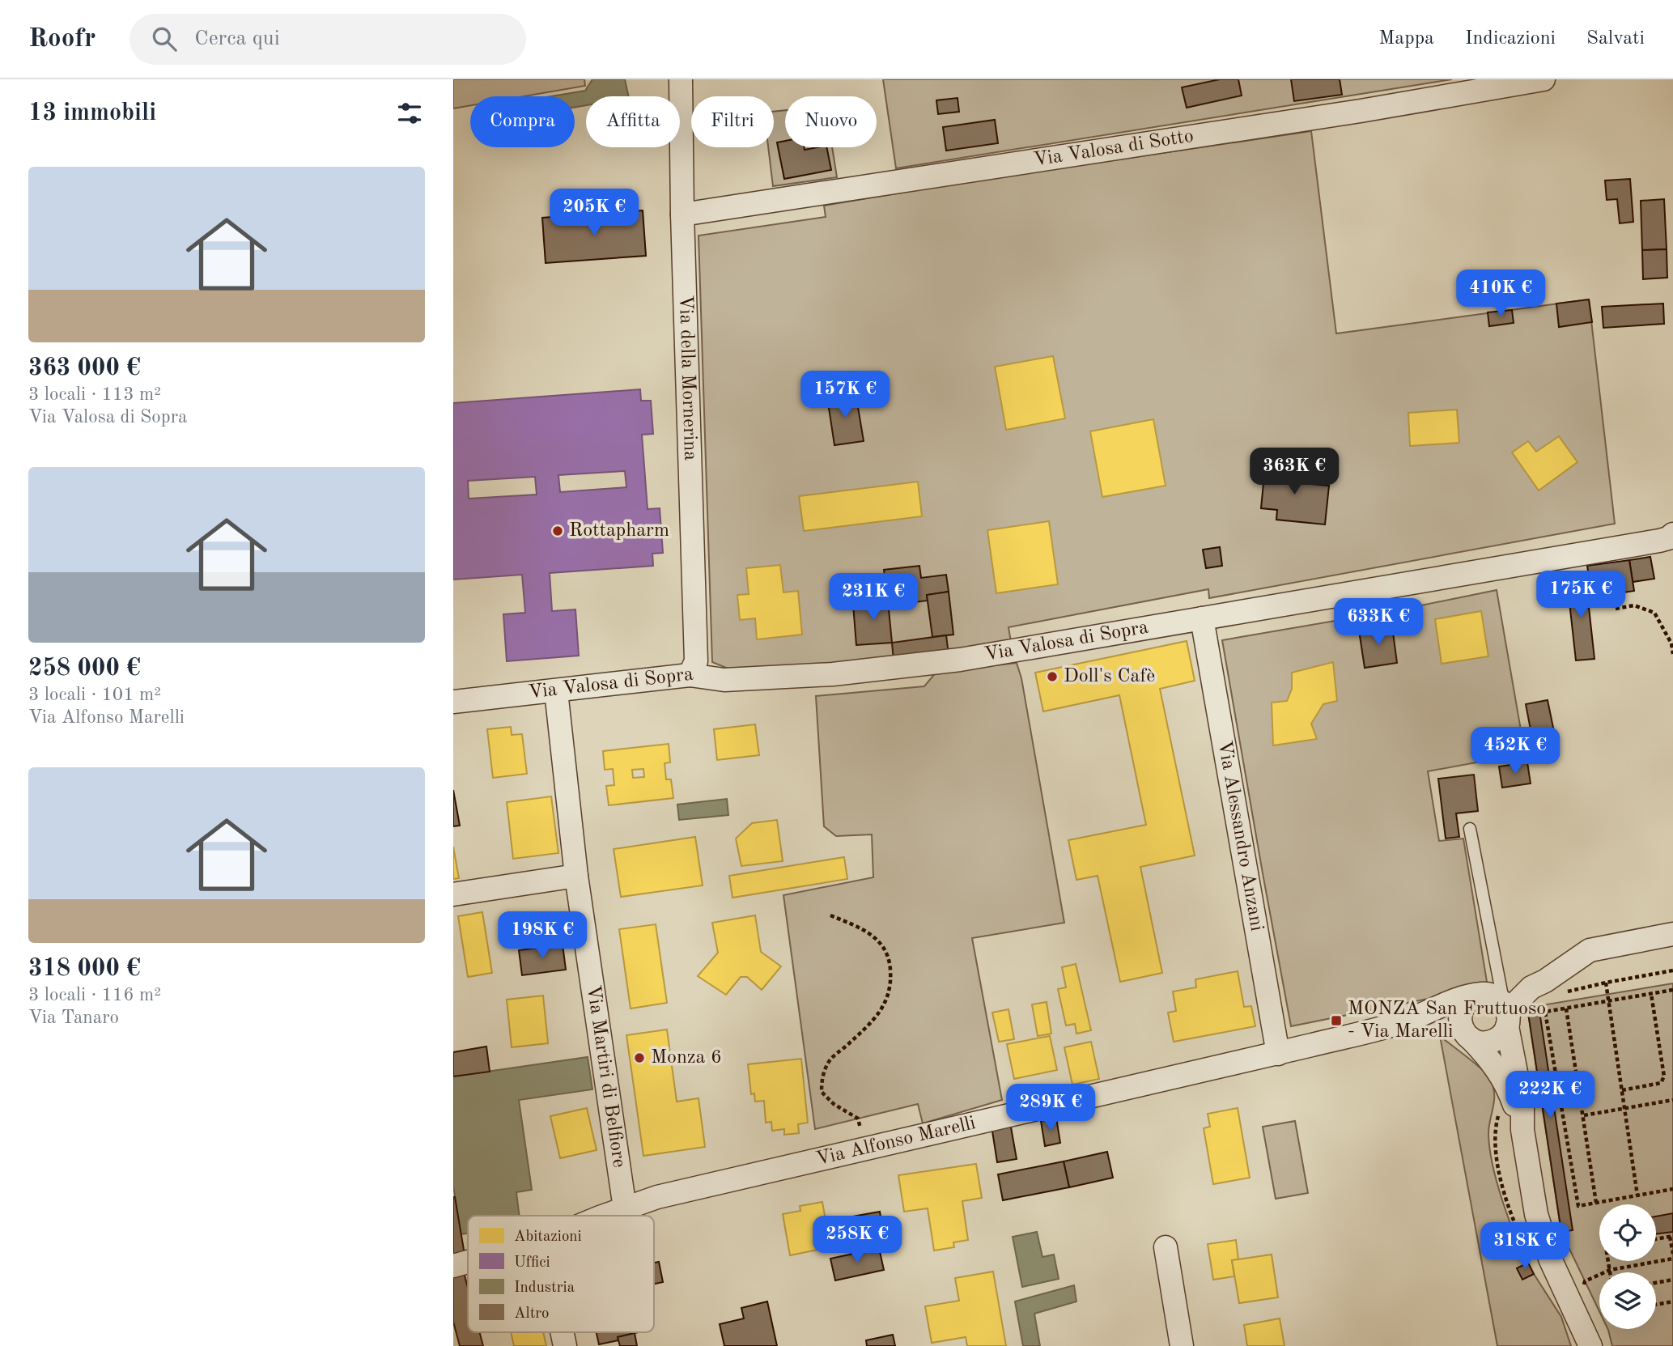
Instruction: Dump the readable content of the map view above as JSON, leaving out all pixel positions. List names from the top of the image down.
{
  "streets": {
    "street": [
      "Via Valosa di Sotto",
      "Via della Mornerina",
      "Via Valosa di Sopra",
      "Via Alessandro Anzani",
      "Via Martiri di Belfiore",
      "Via Alfonso Marelli"
    ]
  },
  "crossings": [
    ["Via Valosa di Sotto", "Via della Mornerina"],
    ["Via della Mornerina", "Via Valosa di Sopra"],
    ["Via Valosa di Sopra", "Via Alessandro Anzani"],
    ["Via Valosa di Sopra", "Via Martiri di Belfiore"],
    ["Via Alessandro Anzani", "Via Alfonso Marelli"],
    ["Via Martiri di Belfiore", "Via Alfonso Marelli"]
  ],
  "places": {
    "other": ["Rottapharm", "Doll's Cafè", "Monza 6"],
    "transit": ["MONZA San Fruttuoso - Via Marelli"]
  },
  "legend": [
    "Abitazioni",
    "Uffici",
    "Industria",
    "Altro"
  ],
  "page": {
    "header": "Roofr",
    "search": "Cerca qui",
    "nav": ["Mappa", "Indicazioni", "Salvati"],
    "heading": "13 immobili",
    "chip": [
      "Compra",
      "Affitta",
      "Filtri",
      "Nuovo"
    ],
    "list": [
      {
        "name": "363 000 €",
        "note": "3 locali · 113 m² · Via Valosa di Sopra"
      },
      {
        "name": "258 000 €",
        "note": "3 locali · 101 m² · Via Alfonso Marelli"
      },
      {
        "name": "318 000 €",
        "note": "3 locali · 116 m² · Via Tanaro"
      }
    ],
    "price": [
      "205K €",
      "410K €",
      "157K €",
      "363K €",
      "175K €",
      "231K €",
      "633K €",
      "452K €",
      "198K €",
      "222K €",
      "289K €",
      "258K €",
      "318K €"
    ]
  }
}
